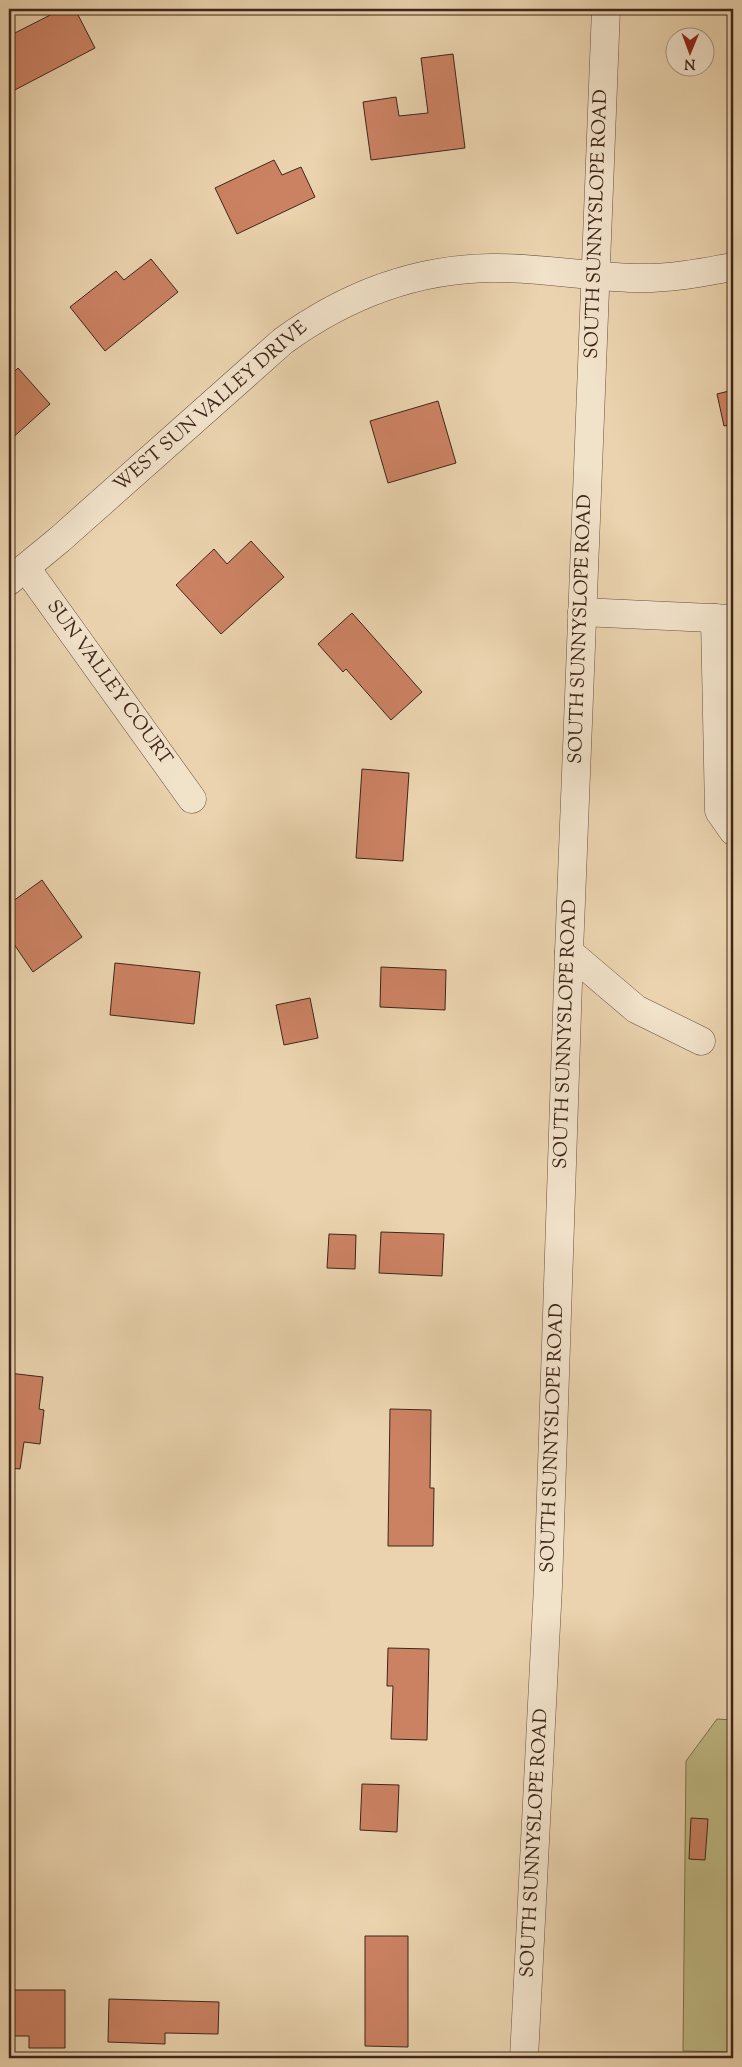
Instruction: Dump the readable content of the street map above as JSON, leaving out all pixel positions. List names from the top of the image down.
{
  "streets": {
    "street": ["SOUTH SUNNYSLOPE ROAD", "WEST SUN VALLEY DRIVE", "SUN VALLEY COURT"]
  },
  "crossings": [
    ["SOUTH SUNNYSLOPE ROAD", "WEST SUN VALLEY DRIVE"],
    ["WEST SUN VALLEY DRIVE", "SUN VALLEY COURT"]
  ],
  "north": "bottom"
}
